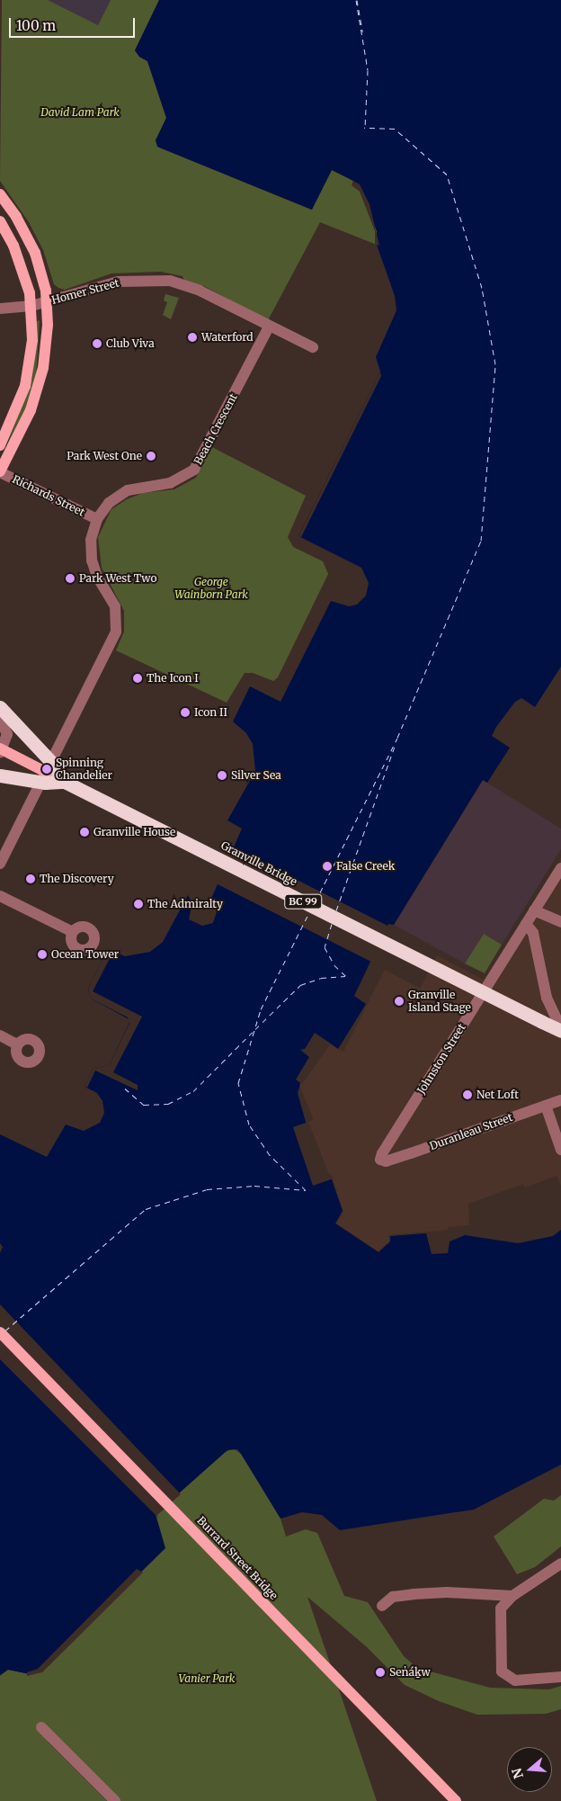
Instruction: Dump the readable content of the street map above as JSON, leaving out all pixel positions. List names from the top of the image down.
{
  "streets": {
    "highway": ["Granville Bridge", "BC 99"],
    "main road": ["Burrard Street Bridge"],
    "street": [
      "Homer Street",
      "Beach Crescent",
      "Richards Street",
      "Johnston Street",
      "Duranleau Street"
    ]
  },
  "crossings": [
    ["Homer Street", "Beach Crescent"],
    ["Beach Crescent", "Richards Street"],
    ["Johnston Street", "Duranleau Street"]
  ],
  "parks": ["David Lam Park", "George Wainborn Park", "Vanier Park"],
  "places": [
    "Waterford",
    "Club Viva",
    "Park West One",
    "Park West Two",
    "The Icon I",
    "Icon II",
    "Spinning Chandelier",
    "Silver Sea",
    "Granville House",
    "False Creek",
    "The Discovery",
    "The Admiralty",
    "Ocean Tower",
    "Granville Island Stage",
    "Net Loft",
    "Sen̓áḵw"
  ],
  "scale_bar": "100 m",
  "north": "left"
}
